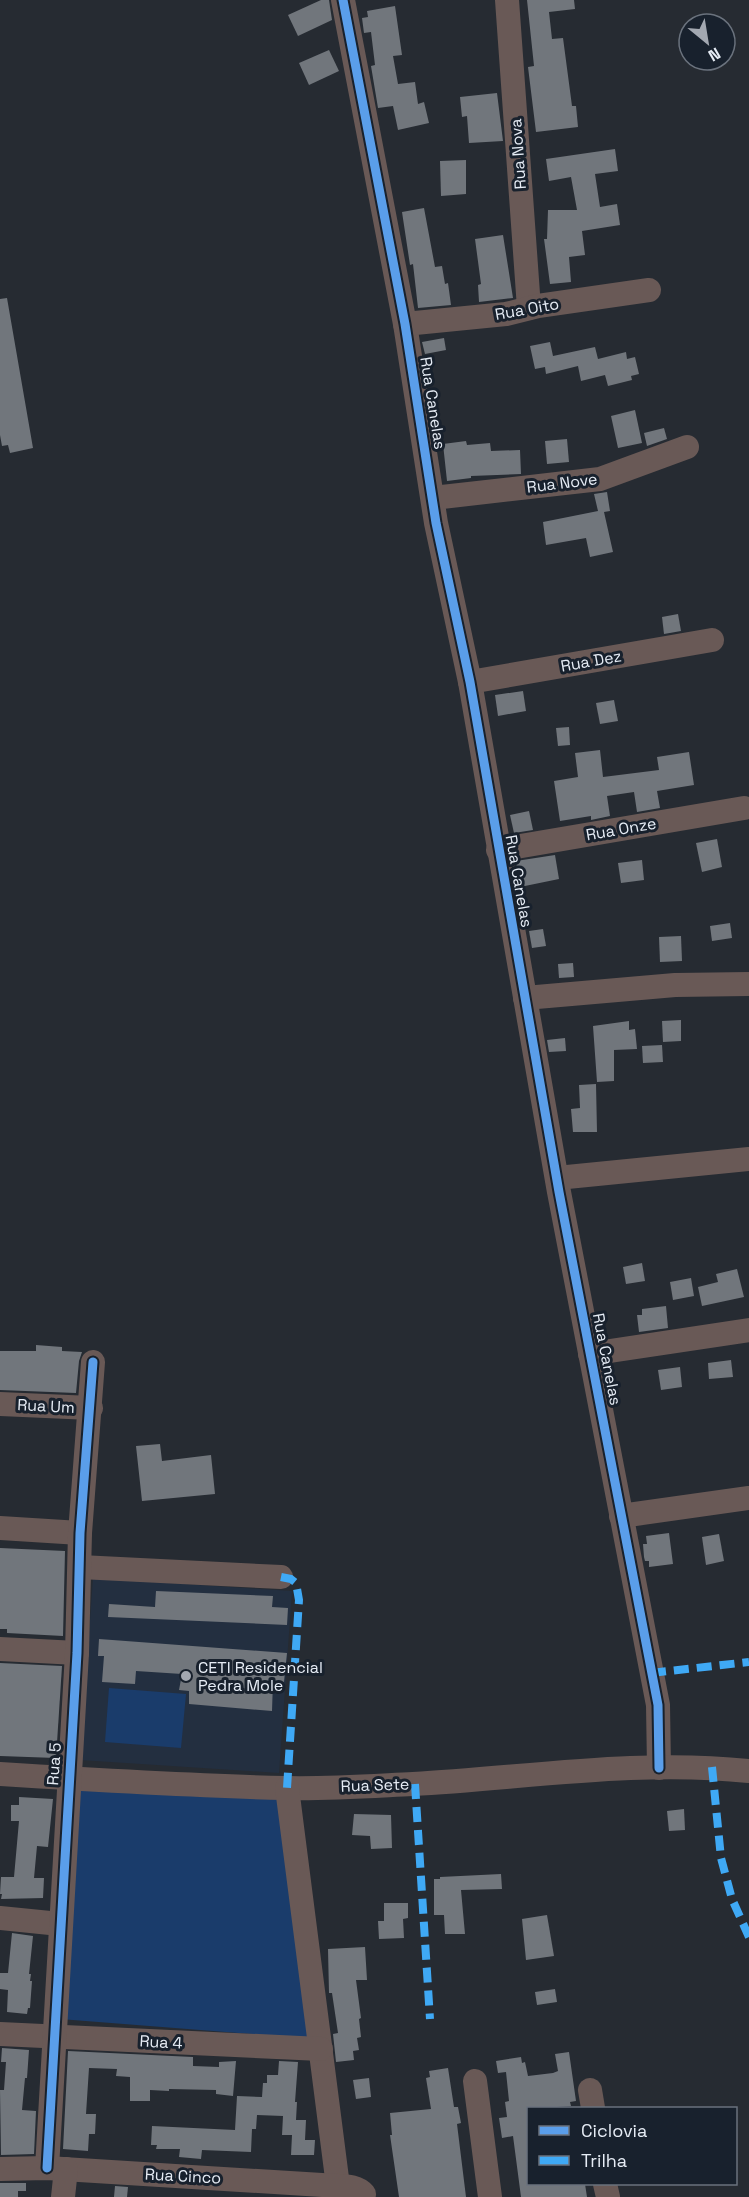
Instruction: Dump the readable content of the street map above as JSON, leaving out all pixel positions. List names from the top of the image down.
{
  "streets": {
    "street": [
      "Rua Nova",
      "Rua Oito",
      "Rua Canelas",
      "Rua Nove",
      "Rua Dez",
      "Rua Onze",
      "Rua Um",
      "Rua 5",
      "Rua Sete",
      "Rua 4",
      "Rua Cinco"
    ]
  },
  "crossings": [
    ["Rua Nova", "Rua Oito"],
    ["Rua Oito", "Rua Canelas"],
    ["Rua Canelas", "Rua Nove"],
    ["Rua Canelas", "Rua Dez"],
    ["Rua Canelas", "Rua Onze"],
    ["Rua Canelas", "Rua Sete"],
    ["Rua Um", "Rua 5"],
    ["Rua 5", "Rua Sete"],
    ["Rua 5", "Rua 4"],
    ["Rua 5", "Rua Cinco"]
  ],
  "places": ["CETI Residencial Pedra Mole"],
  "legend": ["Ciclovia", "Trilha"],
  "north": "bottom right"
}
